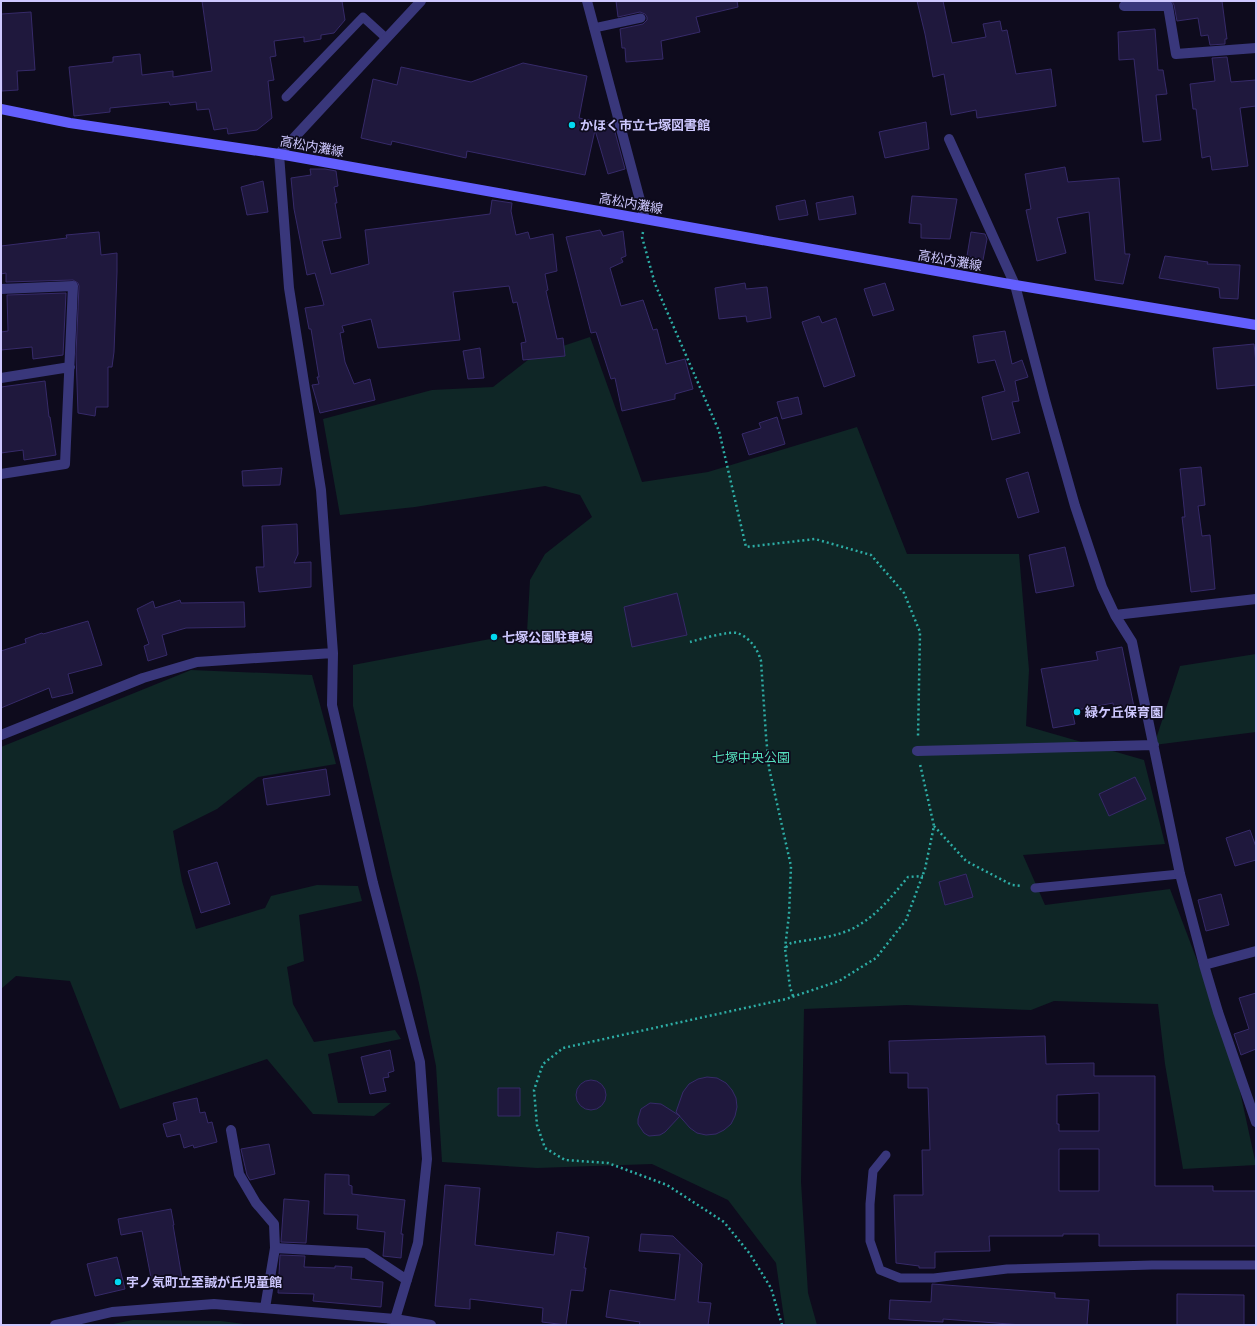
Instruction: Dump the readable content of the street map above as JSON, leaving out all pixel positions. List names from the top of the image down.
{
  "streets": {
    "main road": ["高松内灘線"]
  },
  "parks": ["七塚中央公園"],
  "places": [
    "かほく市立七塚図書館",
    "七塚公園駐車場",
    "緑ケ丘保育園",
    "宇ノ気町立至誠が丘児童館"
  ]
}
